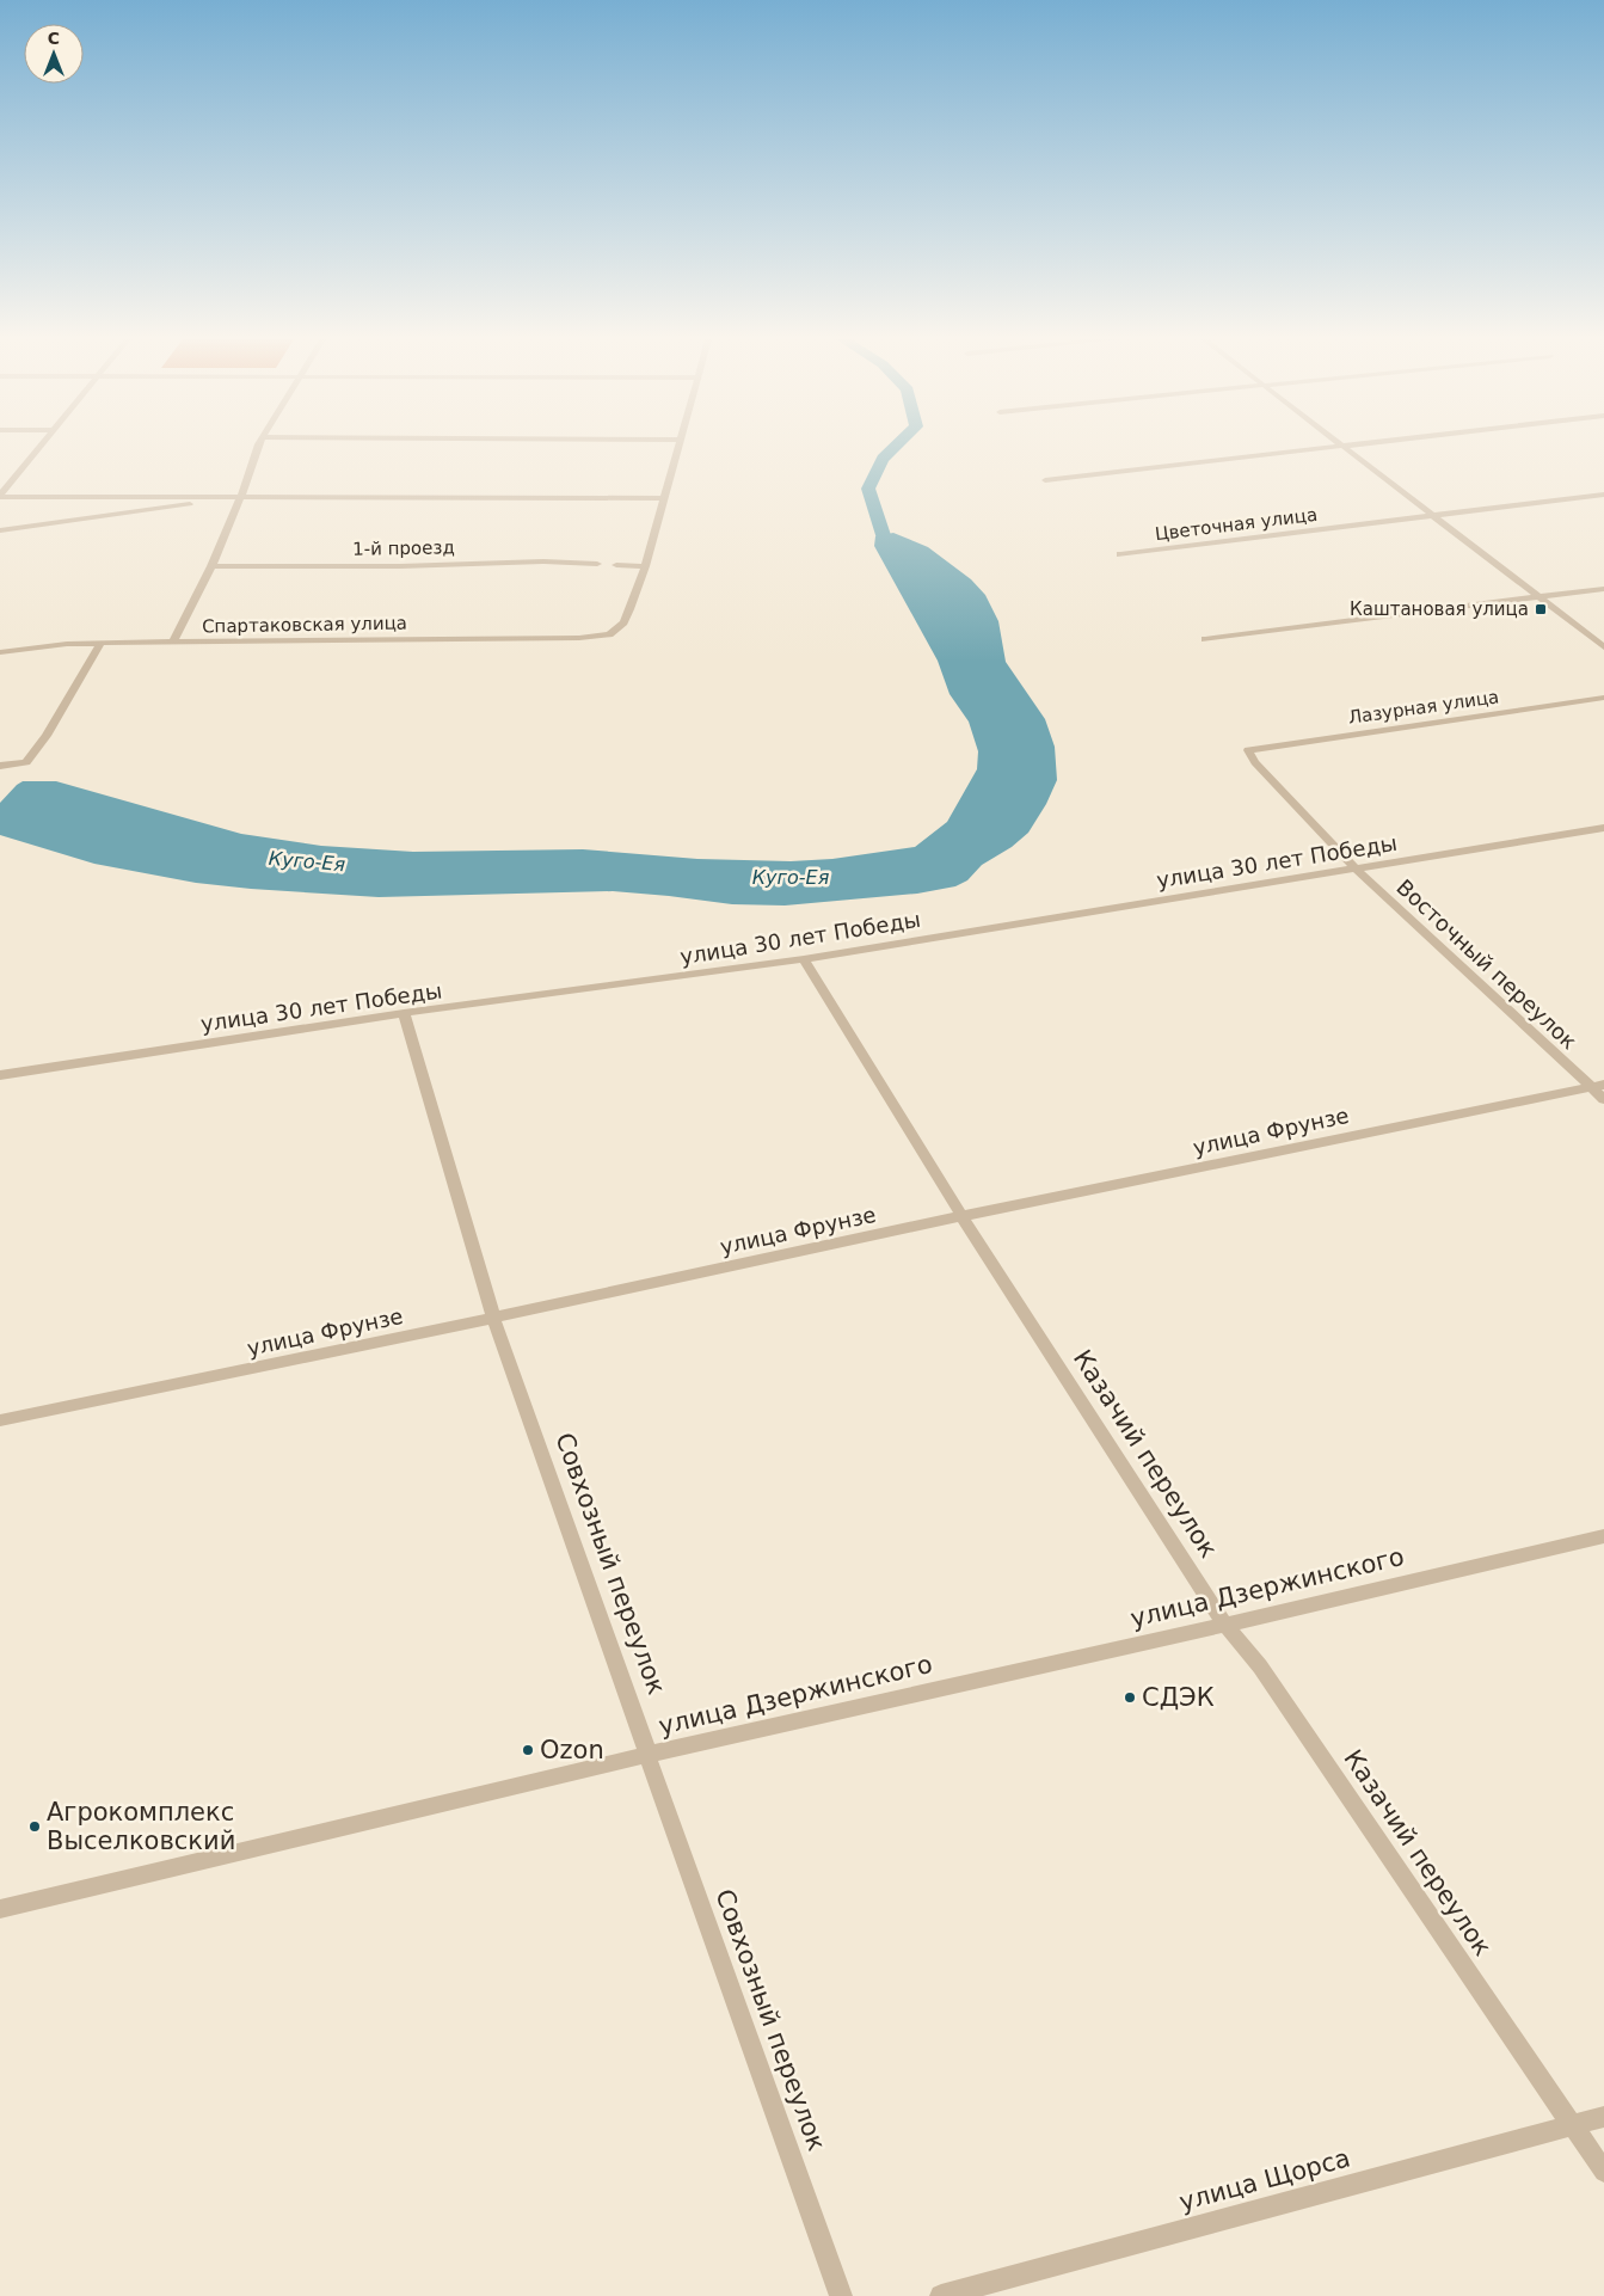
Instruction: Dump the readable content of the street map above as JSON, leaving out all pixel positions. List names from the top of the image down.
{
  "streets": {
    "street": [
      "Цветочная улица",
      "1-й проезд",
      "Спартаковская улица",
      "Лазурная улица",
      "улица 30 лет Победы",
      "Восточный переулок",
      "улица Фрунзе",
      "Казачий переулок",
      "Совхозный переулок",
      "улица Дзержинского",
      "улица Щорса"
    ]
  },
  "crossings": [
    ["Лазурная улица", "Восточный переулок"],
    ["улица 30 лет Победы", "Восточный переулок"],
    ["улица 30 лет Победы", "Казачий переулок"],
    ["улица 30 лет Победы", "Совхозный переулок"],
    ["Восточный переулок", "улица Фрунзе"],
    ["улица Фрунзе", "Казачий переулок"],
    ["улица Фрунзе", "Совхозный переулок"],
    ["Казачий переулок", "улица Дзержинского"],
    ["Казачий переулок", "улица Щорса"],
    ["Совхозный переулок", "улица Дзержинского"]
  ],
  "water": ["Куго-Ея"],
  "places": {
    "transit": ["Каштановая улица"],
    "other": ["СДЭК", "Ozon", "Агрокомплекс Выселковский"]
  },
  "north": "top"
}
